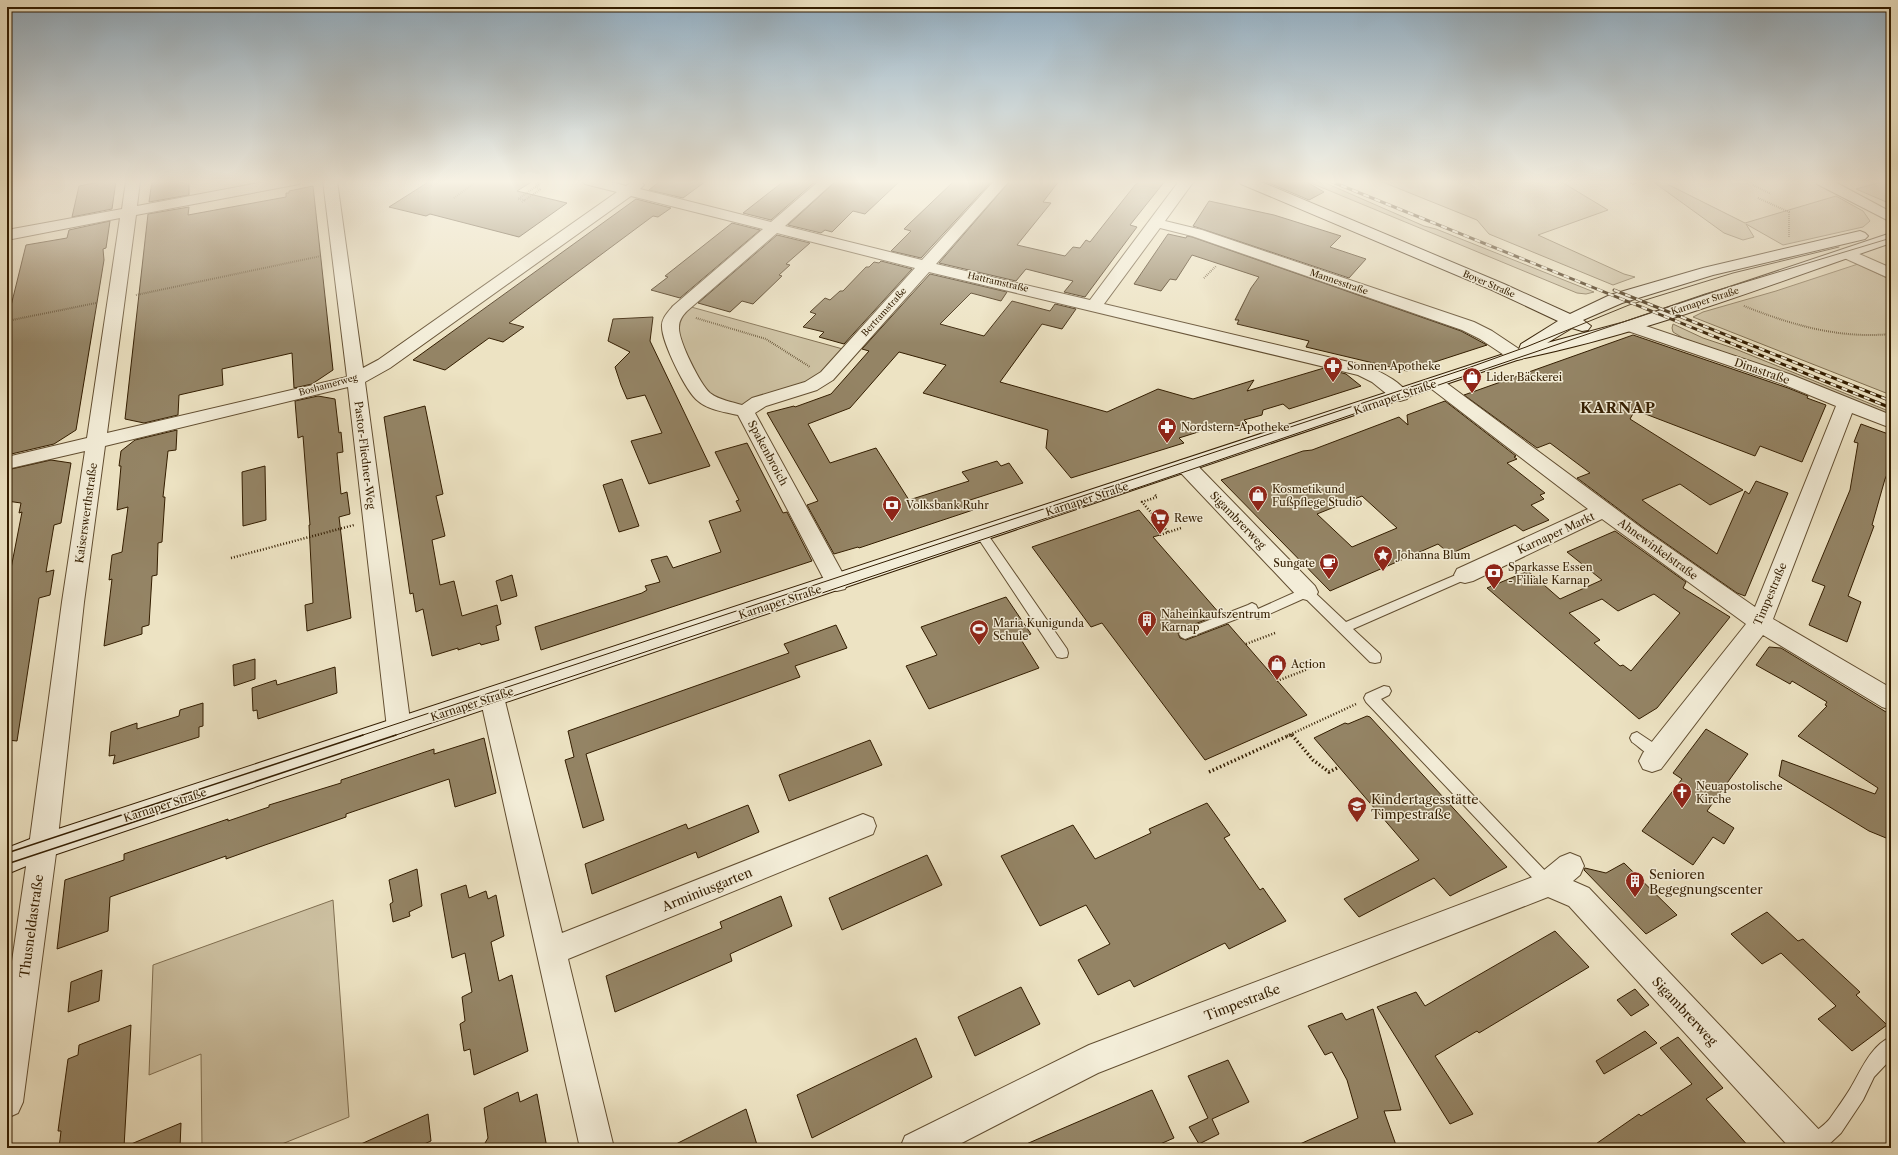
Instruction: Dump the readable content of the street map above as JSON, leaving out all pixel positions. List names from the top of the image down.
{
  "streets": {
    "street": [
      "Hattramstraße",
      "Mannesstraße",
      "Boyer Straße",
      "Karnaper Straße",
      "Bertramstraße",
      "Dinastraße",
      "Boshamerweg",
      "Spakenbroich",
      "Pastor-Fliedner-Weg",
      "Kaiserswerthstraße",
      "Sigambrerweg",
      "Karnaper Markt",
      "Ahnewinkelstraße",
      "Timpestraße",
      "Arminiusgarten",
      "Thusneldastraße"
    ]
  },
  "crossings": [
    ["Hattramstraße", "Karnaper Straße"],
    ["Hattramstraße", "Bertramstraße"],
    ["Mannesstraße", "Karnaper Straße"],
    ["Boyer Straße", "Karnaper Straße"],
    ["Karnaper Straße", "Dinastraße"],
    ["Karnaper Straße", "Spakenbroich"],
    ["Karnaper Straße", "Pastor-Fliedner-Weg"],
    ["Karnaper Straße", "Kaiserswerthstraße"],
    ["Karnaper Straße", "Sigambrerweg"],
    ["Karnaper Straße", "Ahnewinkelstraße"],
    ["Karnaper Straße", "Thusneldastraße"],
    ["Bertramstraße", "Spakenbroich"],
    ["Dinastraße", "Timpestraße"],
    ["Boshamerweg", "Pastor-Fliedner-Weg"],
    ["Boshamerweg", "Kaiserswerthstraße"],
    ["Kaiserswerthstraße", "Thusneldastraße"],
    ["Sigambrerweg", "Timpestraße"],
    ["Karnaper Markt", "Ahnewinkelstraße"],
    ["Ahnewinkelstraße", "Timpestraße"]
  ],
  "districts": ["KARNAP"],
  "places": {
    "pharmacy": ["Sonnen Apotheke", "Nordstern-Apotheke"],
    "shop": ["Lider Bäckerei", "Kosmetik und Fußpflege Studio", "Action"],
    "bank": ["Volksbank Ruhr", "Sparkasse Essen - Filiale Karnap"],
    "supermarket": ["Rewe"],
    "place": ["Johanna Blum"],
    "cafe": ["Sungate"],
    "building": ["Naheinkaufszentrum Karnap", "Senioren Begegnungscenter"],
    "sports": ["Maria Kunigunda Schule"],
    "church": ["Neuapostolische Kirche"],
    "school or university": ["Kindertagesstätte Timpestraße"]
  }
}
